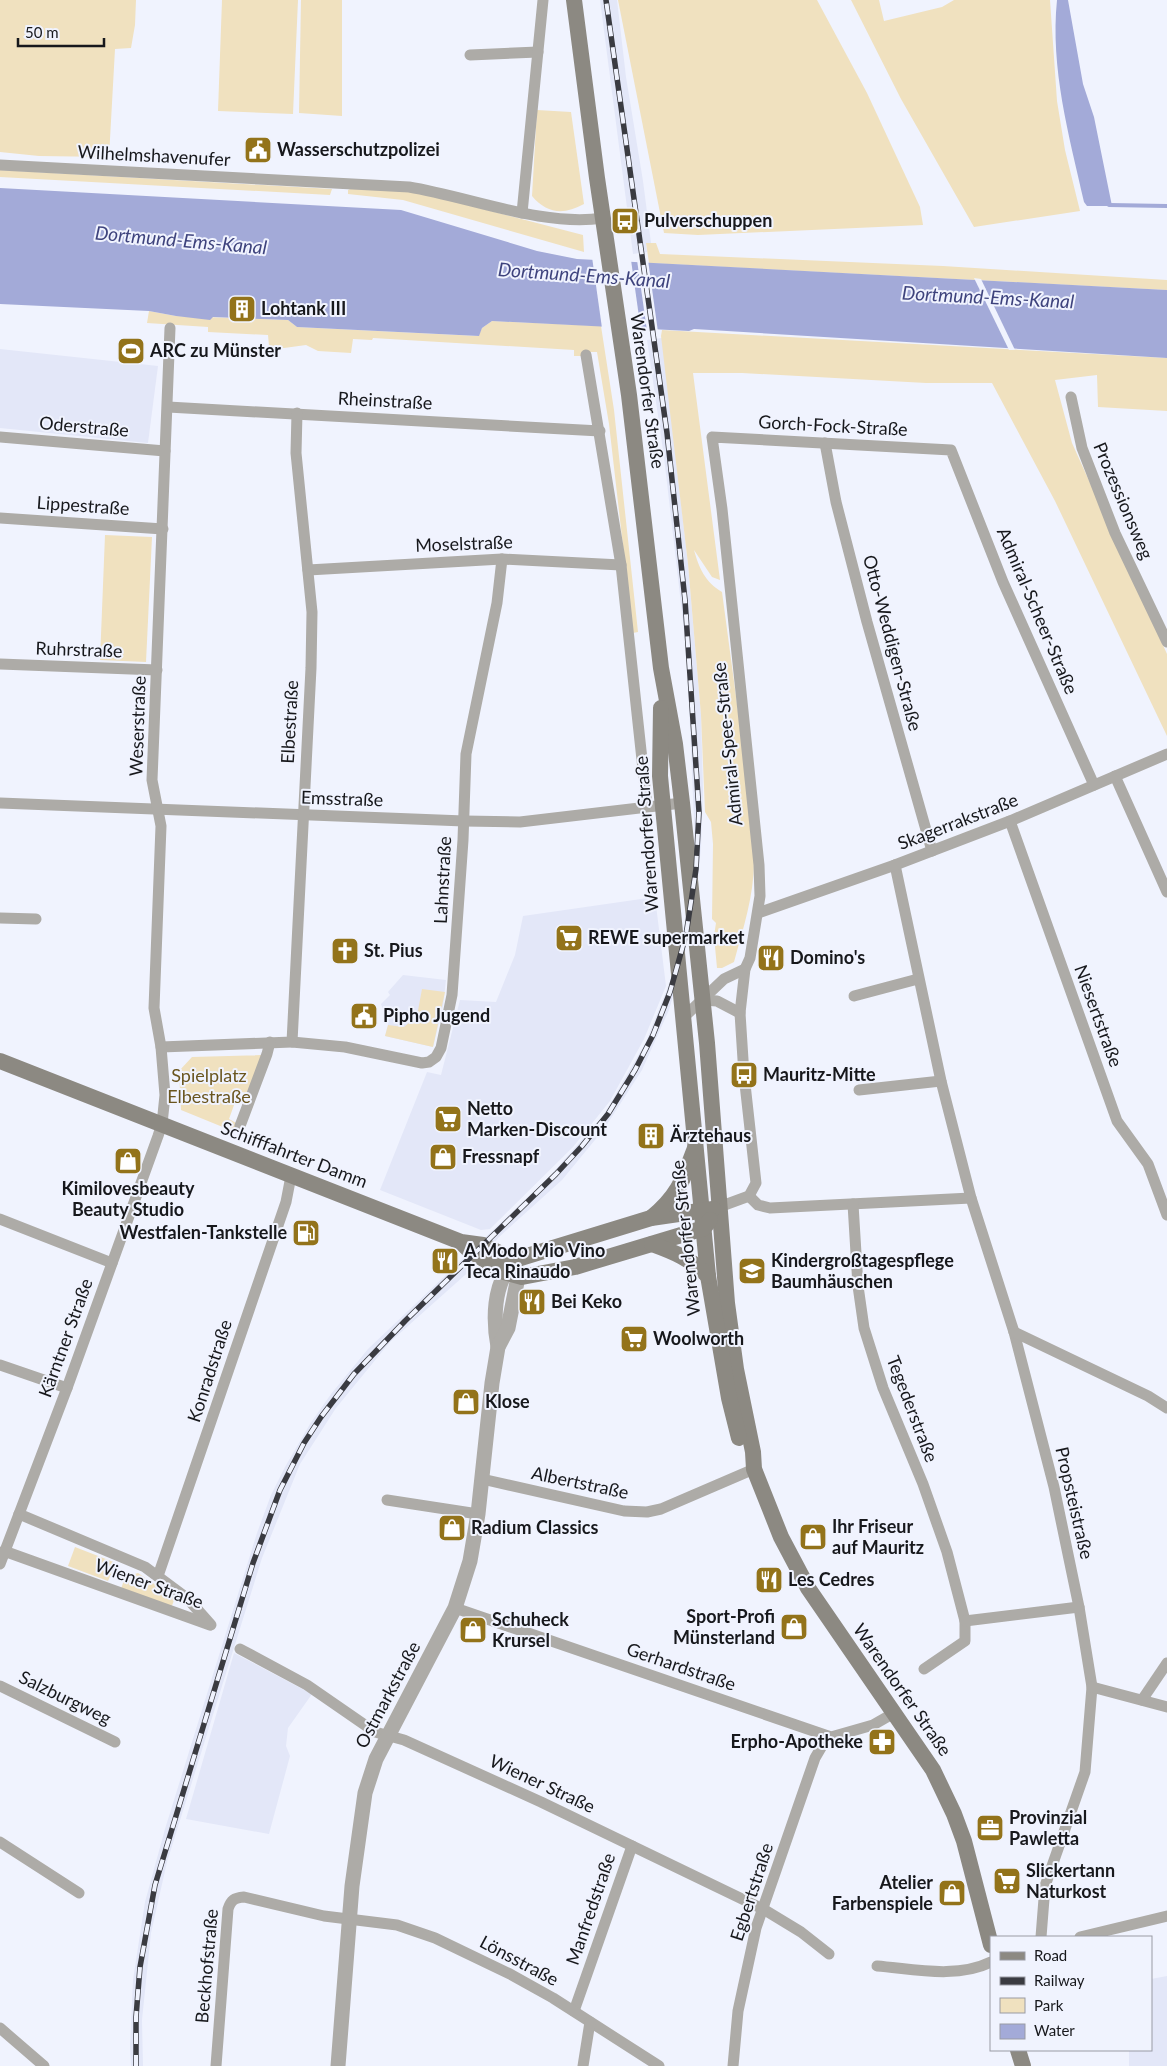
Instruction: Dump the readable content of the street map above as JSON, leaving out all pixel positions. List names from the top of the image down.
{
  "streets": {
    "main road": ["Warendorfer Straße", "Schifffahrter Damm"],
    "street": [
      "Wilhelmshavenufer",
      "Rheinstraße",
      "Gorch-Fock-Straße",
      "Oderstraße",
      "Prozessionsweg",
      "Lippestraße",
      "Moselstraße",
      "Admiral-Scheer-Straße",
      "Otto-Weddigen-Straße",
      "Ruhrstraße",
      "Elbestraße",
      "Weserstraße",
      "Admiral-Spee-Straße",
      "Emsstraße",
      "Skagerrakstraße",
      "Lahnstraße",
      "Niesertstraße",
      "Kärntner Straße",
      "Konradstraße",
      "Tegederstraße",
      "Albertstraße",
      "Propsteistraße",
      "Wiener Straße",
      "Gerhardstraße",
      "Ostmarkstraße",
      "Salzburgweg",
      "Egbertstraße",
      "Manfredstraße",
      "Lönsstraße",
      "Beckhofstraße"
    ]
  },
  "crossings": [
    ["Wilhelmshavenufer", "Warendorfer Straße"],
    ["Warendorfer Straße", "Rheinstraße"],
    ["Warendorfer Straße", "Moselstraße"],
    ["Warendorfer Straße", "Emsstraße"],
    ["Warendorfer Straße", "Albertstraße"],
    ["Rheinstraße", "Elbestraße"],
    ["Rheinstraße", "Weserstraße"],
    ["Gorch-Fock-Straße", "Admiral-Scheer-Straße"],
    ["Gorch-Fock-Straße", "Otto-Weddigen-Straße"],
    ["Gorch-Fock-Straße", "Admiral-Spee-Straße"],
    ["Oderstraße", "Weserstraße"],
    ["Lippestraße", "Weserstraße"],
    ["Moselstraße", "Elbestraße"],
    ["Moselstraße", "Lahnstraße"],
    ["Admiral-Scheer-Straße", "Skagerrakstraße"],
    ["Otto-Weddigen-Straße", "Skagerrakstraße"],
    ["Ruhrstraße", "Weserstraße"],
    ["Elbestraße", "Emsstraße"],
    ["Elbestraße", "Lahnstraße"],
    ["Weserstraße", "Emsstraße"],
    ["Weserstraße", "Schifffahrter Damm"],
    ["Weserstraße", "Kärntner Straße"],
    ["Admiral-Spee-Straße", "Skagerrakstraße"],
    ["Emsstraße", "Lahnstraße"],
    ["Skagerrakstraße", "Niesertstraße"],
    ["Skagerrakstraße", "Propsteistraße"],
    ["Schifffahrter Damm", "Kärntner Straße"],
    ["Schifffahrter Damm", "Konradstraße"],
    ["Schifffahrter Damm", "Ostmarkstraße"],
    ["Kärntner Straße", "Wiener Straße"],
    ["Konradstraße", "Wiener Straße"],
    ["Albertstraße", "Ostmarkstraße"],
    ["Wiener Straße", "Ostmarkstraße"],
    ["Wiener Straße", "Egbertstraße"],
    ["Wiener Straße", "Manfredstraße"],
    ["Gerhardstraße", "Ostmarkstraße"],
    ["Gerhardstraße", "Egbertstraße"],
    ["Ostmarkstraße", "Lönsstraße"],
    ["Ostmarkstraße", "Beckhofstraße"],
    ["Manfredstraße", "Lönsstraße"],
    ["Lönsstraße", "Beckhofstraße"]
  ],
  "water": ["Dortmund-Ems-Kanal"],
  "parks": ["Spielplatz Elbestraße"],
  "places": {
    "public building": ["Wasserschutzpolizei", "Pipho Jugend"],
    "bus stop": ["Pulverschuppen", "Mauritz-Mitte"],
    "building": ["Lohtank III", "Ärztehaus"],
    "sports": ["ARC zu Münster"],
    "supermarket": [
      "REWE supermarket",
      "Netto Marken-Discount",
      "Woolworth",
      "Slickertann Naturkost"
    ],
    "church": ["St. Pius"],
    "restaurant": [
      "Domino's",
      "A Modo Mio Vino Teca Rinaudo",
      "Bei Keko",
      "Les Cedres"
    ],
    "shop": [
      "Fressnapf",
      "Kimilovesbeauty Beauty Studio",
      "Klose",
      "Radium Classics",
      "Ihr Friseur auf Mauritz",
      "Sport-Profi Münsterland",
      "Schuheck Krursel",
      "Atelier Farbenspiele"
    ],
    "fuel station": ["Westfalen-Tankstelle"],
    "school or university": ["Kindergroßtagespflege Baumhäuschen"],
    "pharmacy": ["Erpho-Apotheke"],
    "office": ["Provinzial Pawletta"]
  },
  "legend": [
    "Road",
    "Railway",
    "Park",
    "Water"
  ],
  "scale_bar": "50 m"
}
